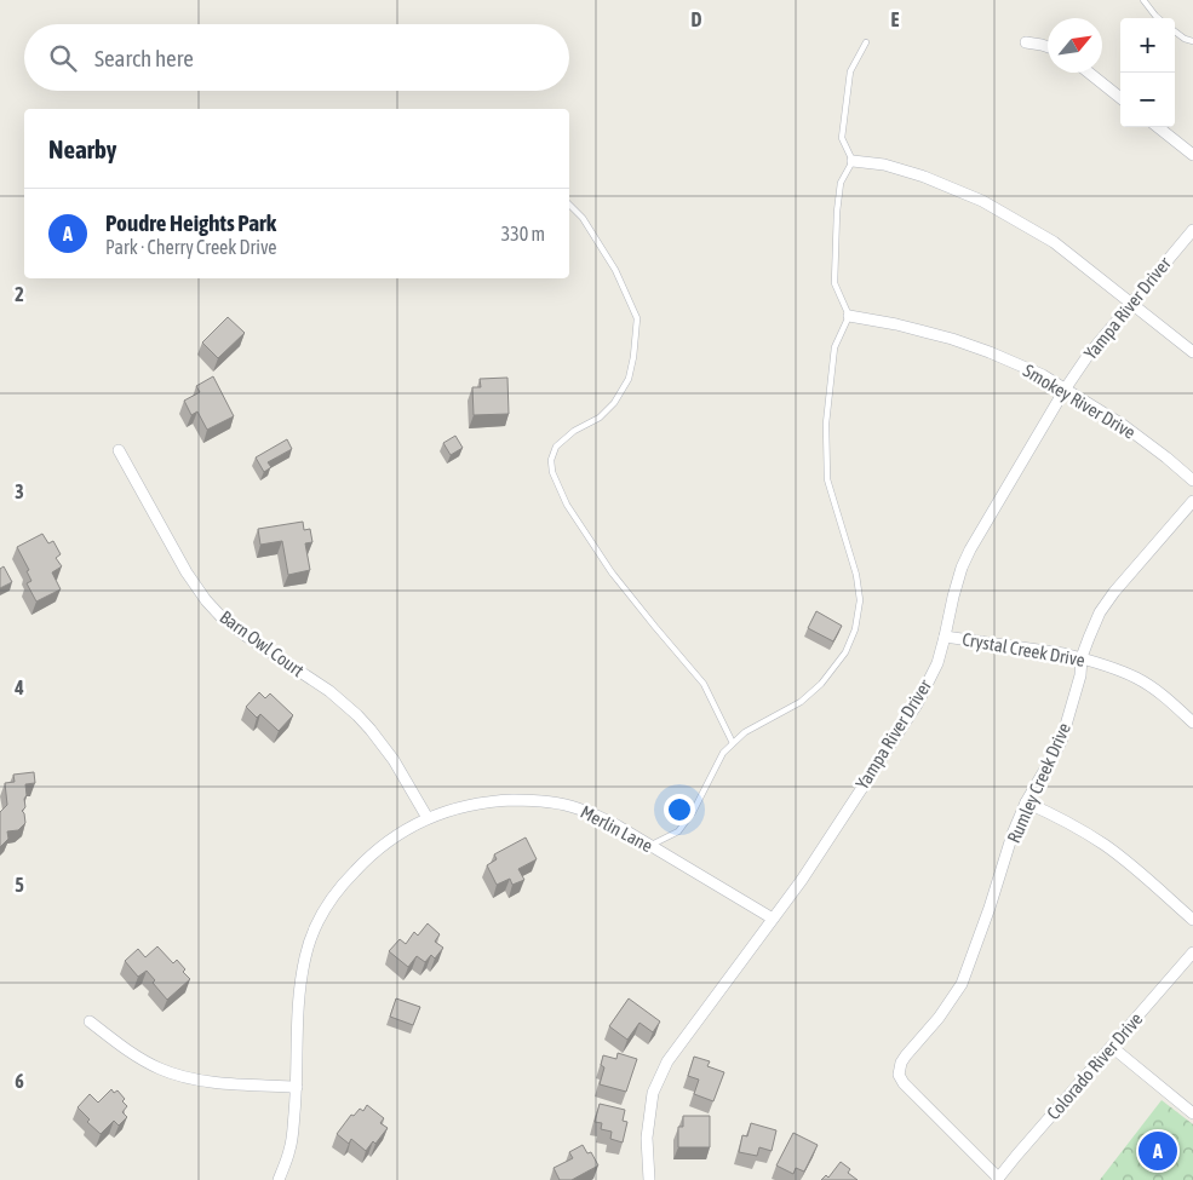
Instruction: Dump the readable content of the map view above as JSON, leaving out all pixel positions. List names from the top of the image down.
{
  "streets": {
    "street": [
      "Yampa River Driver",
      "Smokey River Drive",
      "Barn Owl Court",
      "Crystal Creek Drive",
      "Rumley Creek Drive",
      "Merlin Lane",
      "Colorado River Drive"
    ]
  },
  "crossings": [
    ["Yampa River Driver", "Smokey River Drive"],
    ["Yampa River Driver", "Crystal Creek Drive"],
    ["Yampa River Driver", "Merlin Lane"],
    ["Barn Owl Court", "Merlin Lane"],
    ["Crystal Creek Drive", "Rumley Creek Drive"],
    ["Rumley Creek Drive", "Colorado River Drive"]
  ],
  "north": "top right",
  "page": {
    "map_buttons": ["+", "−"],
    "search": "Search here",
    "heading": "Nearby",
    "list": [
      {
        "mark": "A",
        "name": "Poudre Heights Park",
        "note": "Park · Cherry Creek Drive",
        "value": "330 m"
      }
    ],
    "pins": "A"
  },
  "grid": {
    "columns": ["D", "E"],
    "rows": [
      "2",
      "3",
      "4",
      "5",
      "6"
    ]
  }
}
